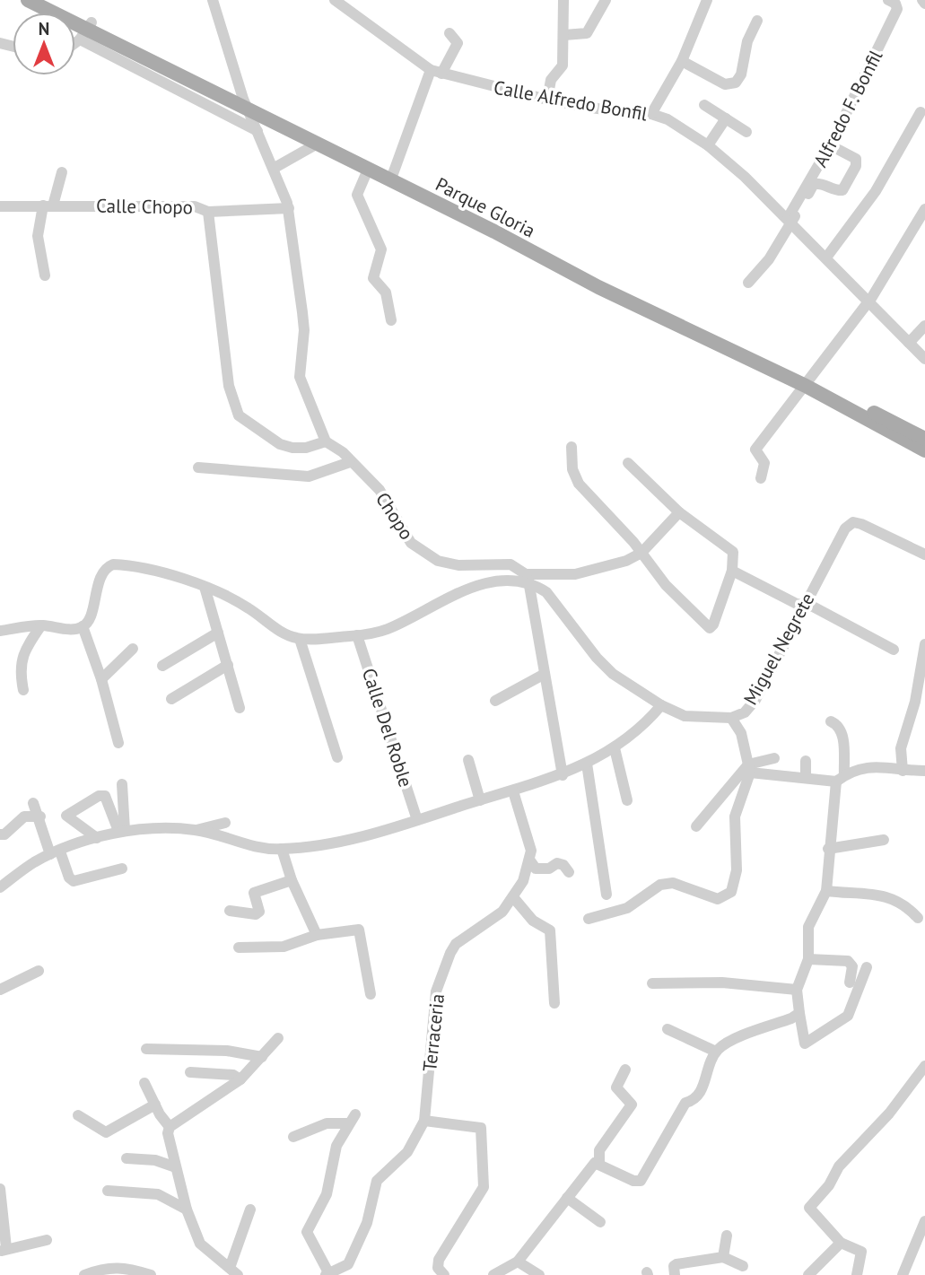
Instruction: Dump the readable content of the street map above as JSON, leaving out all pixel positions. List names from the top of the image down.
{
  "streets": {
    "main road": ["Parque Gloria"],
    "street": [
      "Calle Alfredo Bonfil",
      "Alfredo F. Bonfil",
      "Calle Chopo",
      "Chopo",
      "Miguel Negrete",
      "Calle Del Roble",
      "Terraceria"
    ]
  },
  "crossings": [
    ["Calle Alfredo Bonfil", "Alfredo F. Bonfil"],
    ["Calle Chopo", "Chopo"],
    ["Parque Gloria", "Chopo"],
    ["Chopo", "Miguel Negrete"],
    ["Miguel Negrete", "Calle Del Roble"]
  ],
  "north": "top"
}
